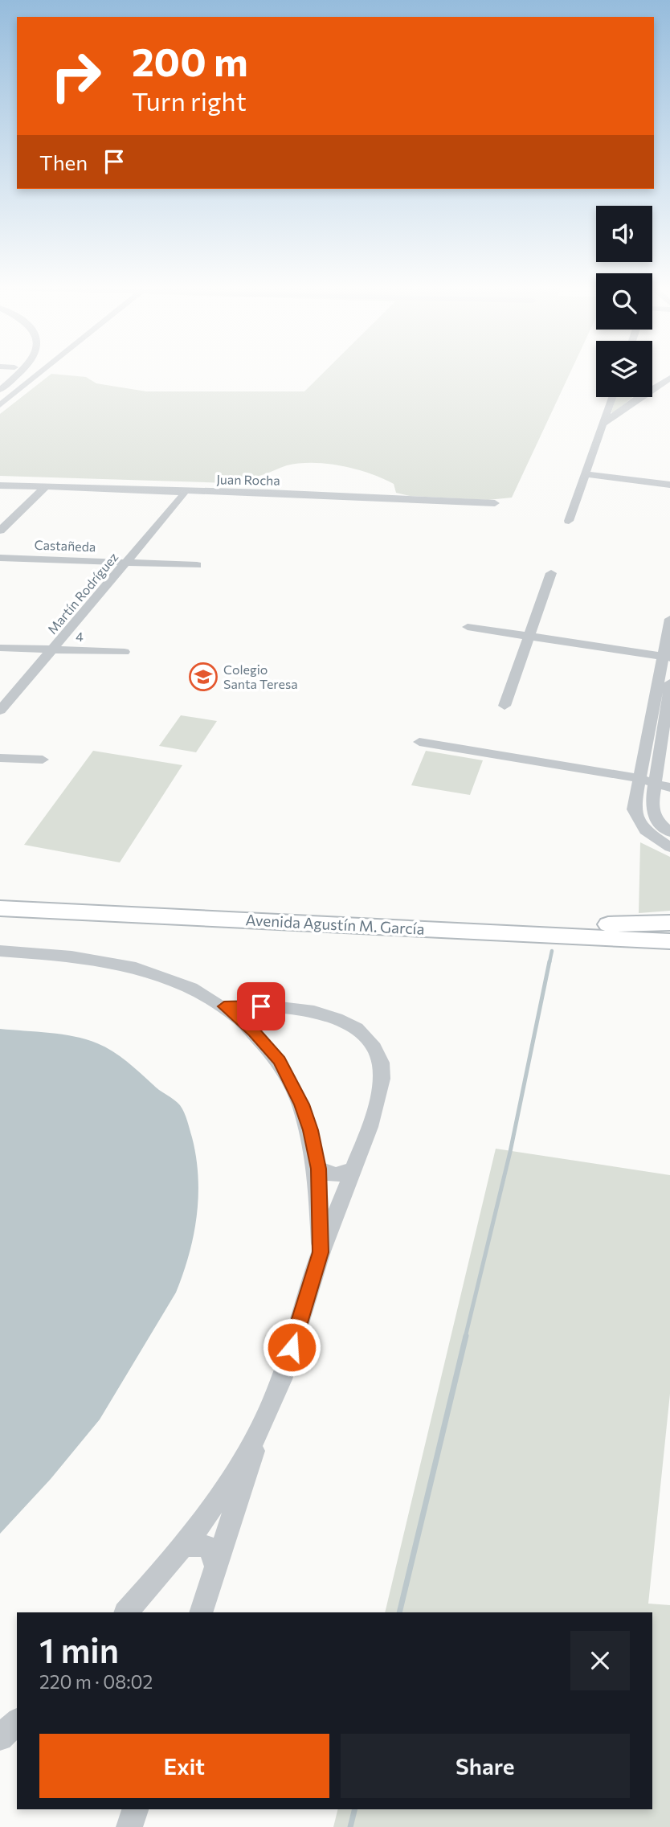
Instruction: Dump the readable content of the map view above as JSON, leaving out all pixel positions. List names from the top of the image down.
{
  "streets": {
    "main road": ["Avenida Agustín M. García"],
    "street": [
      "Juan Rocha",
      "Castañeda",
      "Martín Rodríguez",
      "4"
    ]
  },
  "crossings": [
    ["Juan Rocha", "Martín Rodríguez"],
    ["Castañeda", "Martín Rodríguez"],
    ["Martín Rodríguez", "4"]
  ],
  "places": {
    "school or university": ["Colegio Santa Teresa"]
  },
  "page": {
    "turn": ["200 m", "Turn right"],
    "then": "Then",
    "heading": ["1 min", "220 m · 08:02"],
    "buttons": ["Exit", "Share"]
  }
}
